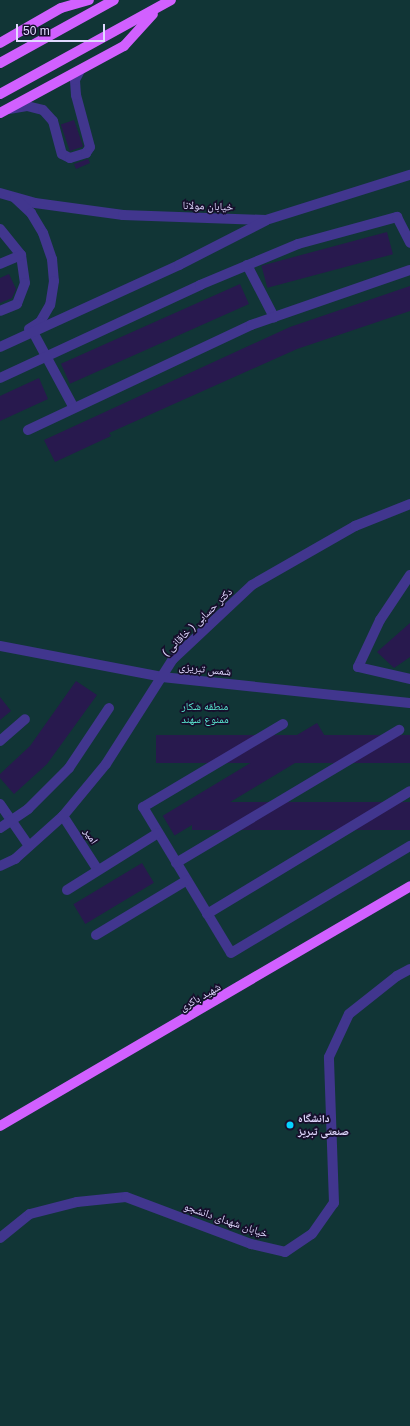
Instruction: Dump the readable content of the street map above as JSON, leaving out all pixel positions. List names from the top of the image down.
{
  "streets": {
    "main road": ["شهید باکری"],
    "street": [
      "خیابان مولانا",
      "دکتر حسابی ( خاقانی )",
      "شمس تبریزی",
      "امیر",
      "خیابان شهدای دانشجو"
    ]
  },
  "crossings": [
    ["دکتر حسابی ( خاقانی )", "شمس تبریزی"],
    ["دکتر حسابی ( خاقانی )", "امیر"]
  ],
  "parks": ["منطقه شکار ممنوع سهند"],
  "places": ["دانشگاه صنعتی تبریز"],
  "scale_bar": "50 m"
}
